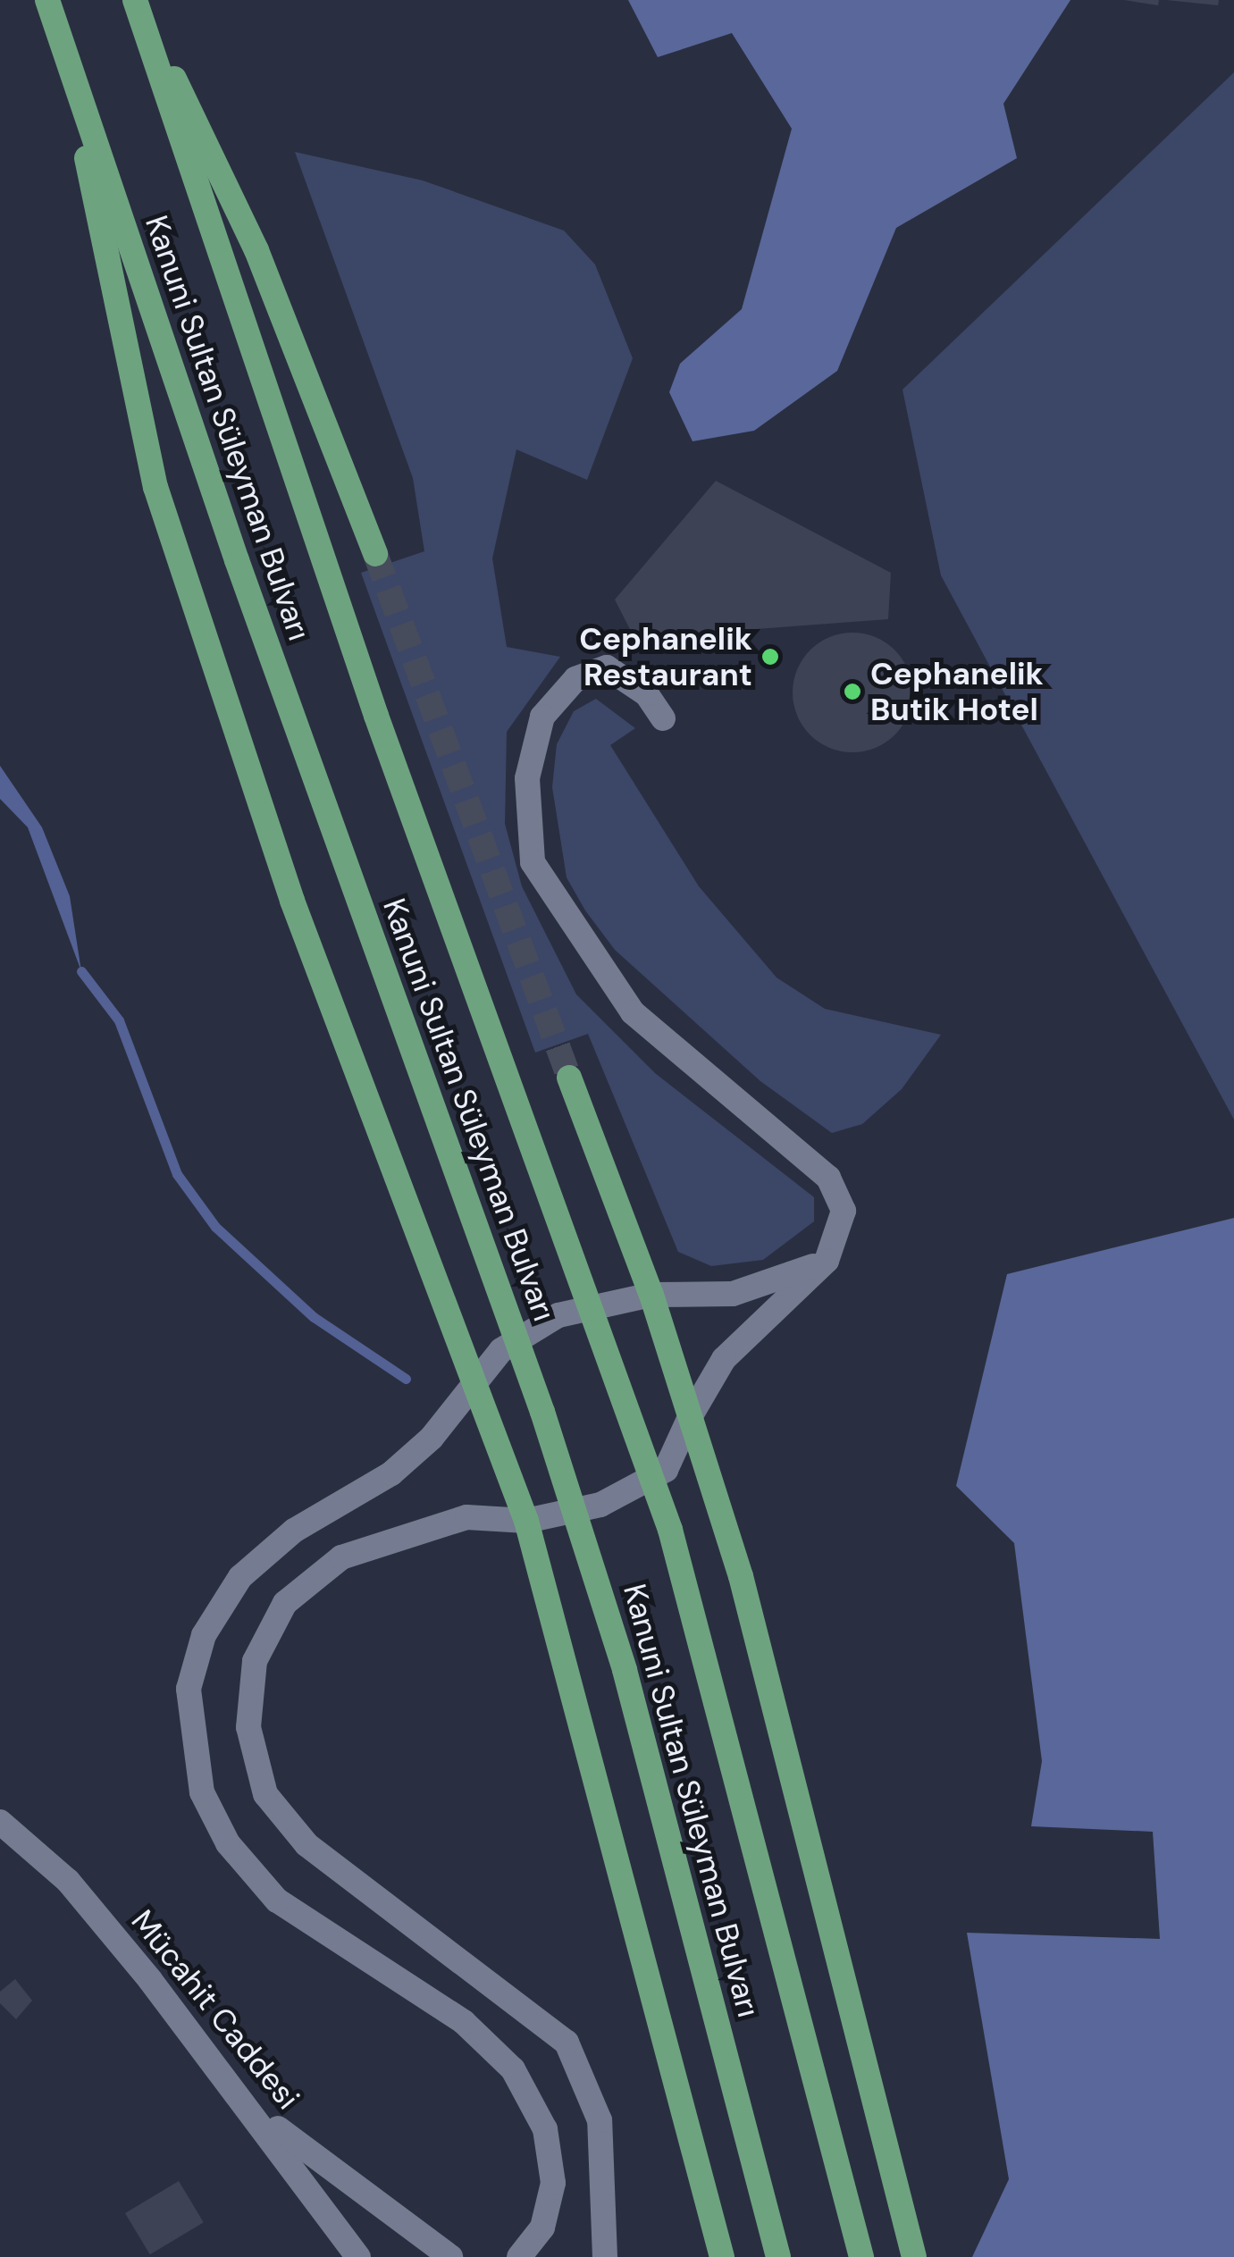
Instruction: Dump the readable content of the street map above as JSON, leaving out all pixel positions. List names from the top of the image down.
{
  "streets": {
    "main road": ["Kanuni Sultan Süleyman Bulvarı"],
    "street": ["Mücahit Caddesi"]
  },
  "places": ["Cephanelik Restaurant", "Cephanelik Butik Hotel"]
}
